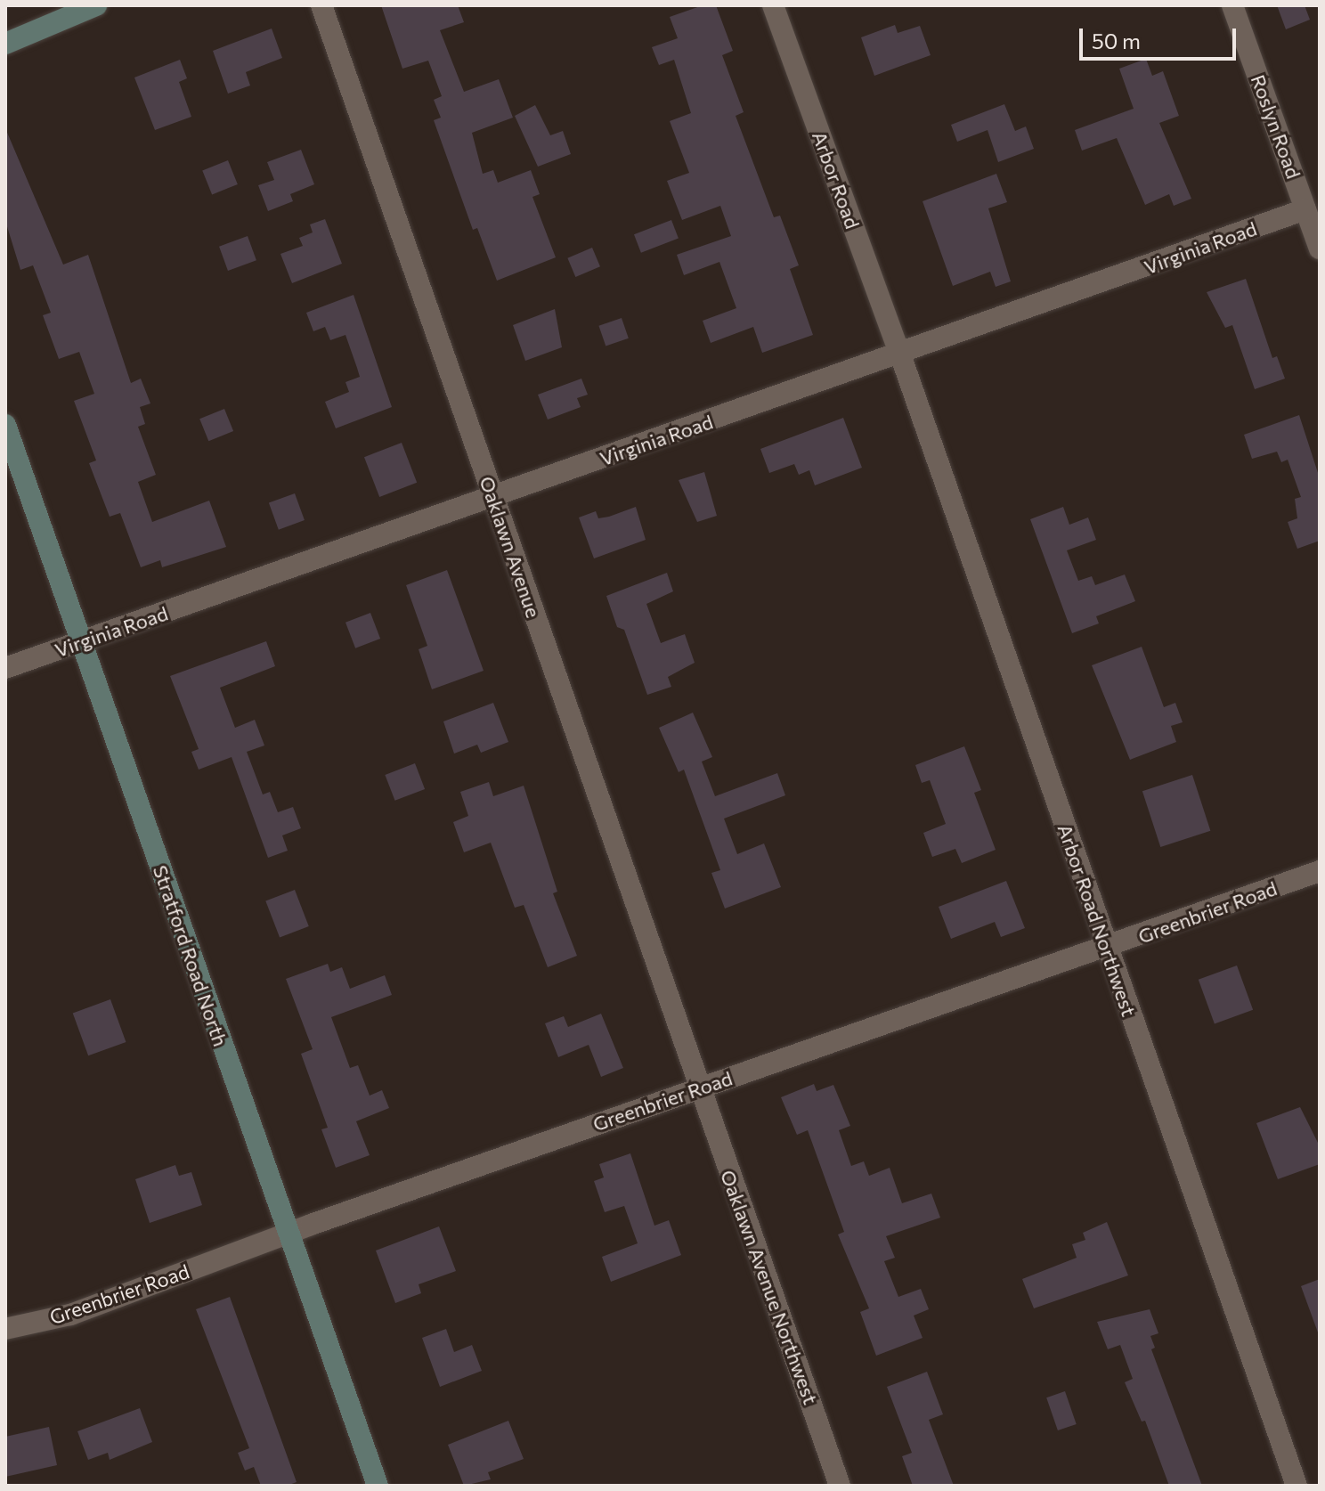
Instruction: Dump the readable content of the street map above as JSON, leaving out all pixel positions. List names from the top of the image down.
{
  "streets": {
    "main road": ["Stratford Road North"],
    "street": [
      "Roslyn Road",
      "Arbor Road",
      "Virginia Road",
      "Oaklawn Avenue",
      "Greenbrier Road",
      "Arbor Road Northwest",
      "Oaklawn Avenue Northwest"
    ]
  },
  "crossings": [
    ["Roslyn Road", "Virginia Road"],
    ["Arbor Road", "Virginia Road"],
    ["Arbor Road", "Arbor Road Northwest"],
    ["Virginia Road", "Oaklawn Avenue"],
    ["Virginia Road", "Arbor Road Northwest"],
    ["Virginia Road", "Stratford Road North"],
    ["Oaklawn Avenue", "Greenbrier Road"],
    ["Oaklawn Avenue", "Oaklawn Avenue Northwest"],
    ["Greenbrier Road", "Arbor Road Northwest"],
    ["Greenbrier Road", "Stratford Road North"],
    ["Greenbrier Road", "Oaklawn Avenue Northwest"]
  ],
  "scale_bar": "50 m"
}
